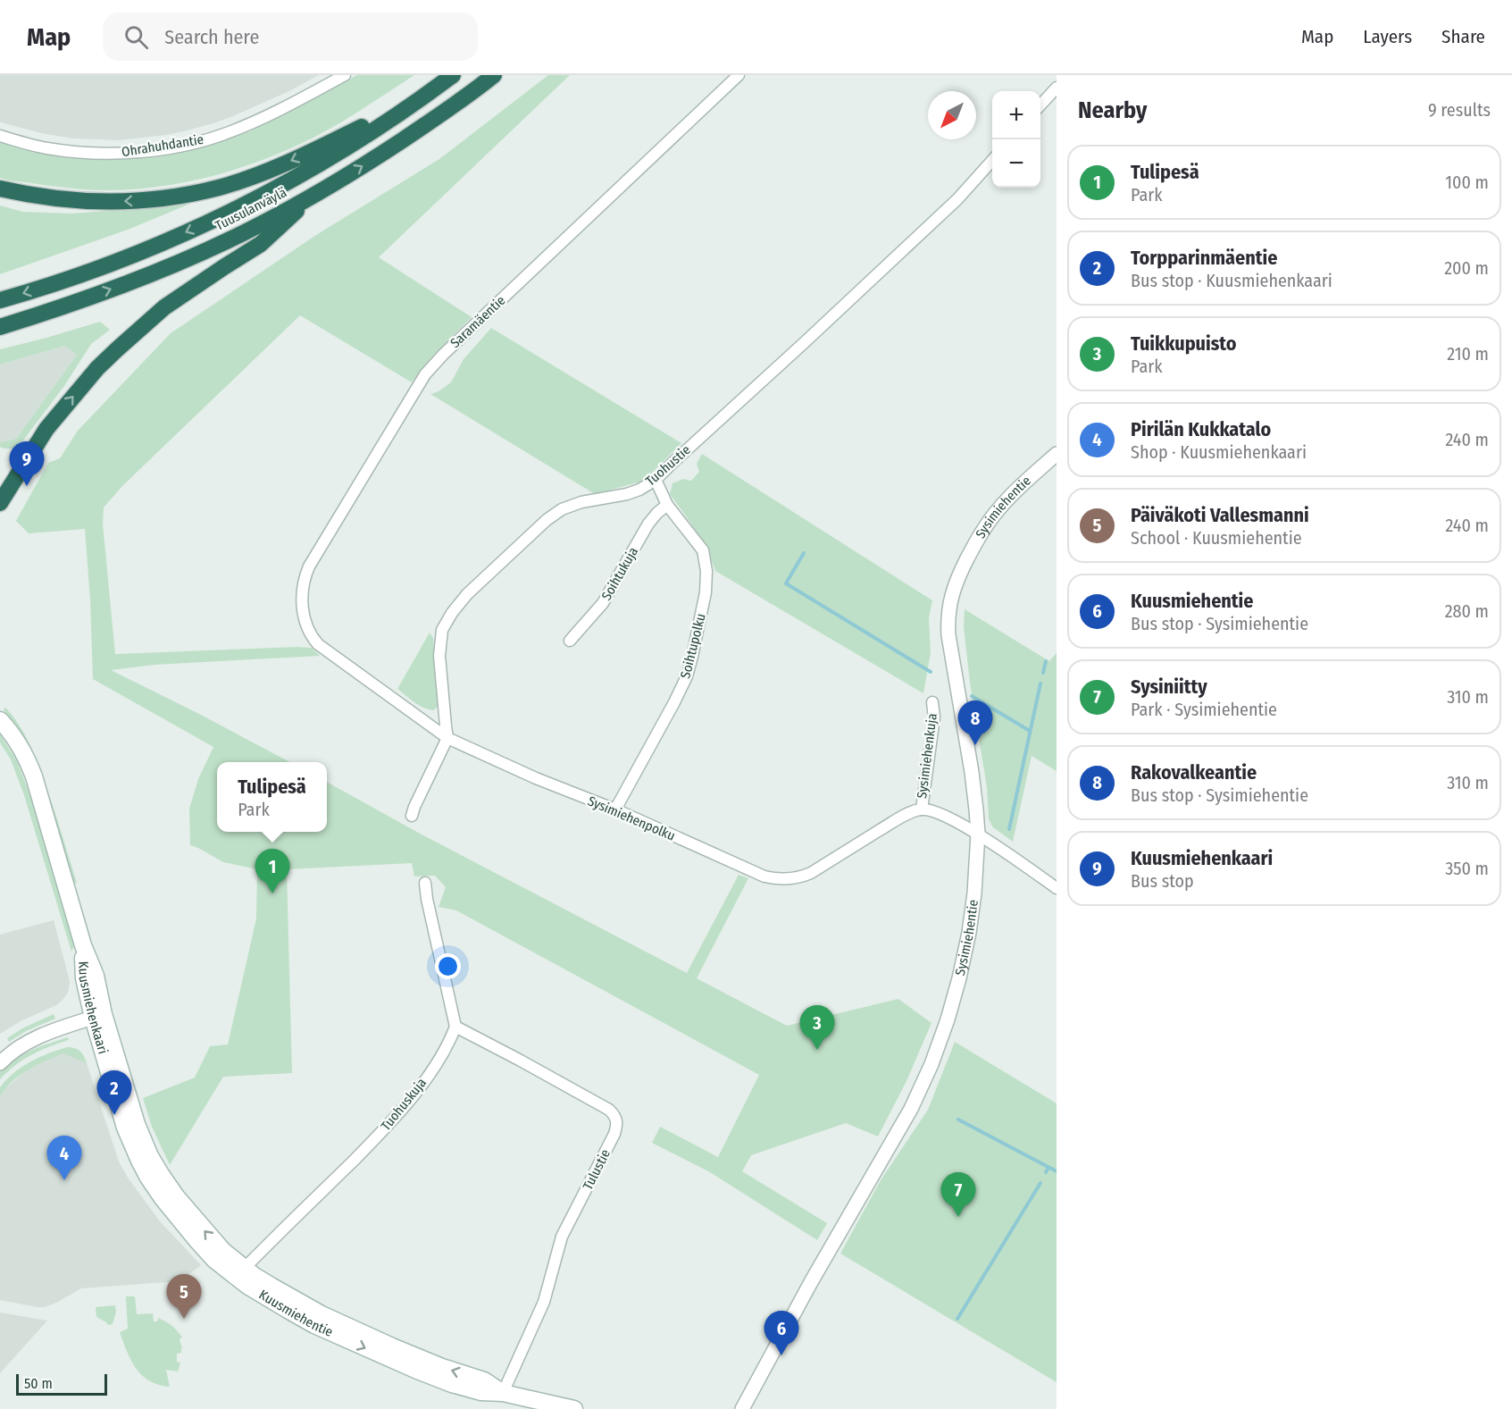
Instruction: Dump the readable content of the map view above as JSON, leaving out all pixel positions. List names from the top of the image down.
{
  "streets": {
    "highway": ["Tuusulanväylä"],
    "main road": ["Kuusmiehenkaari", "Kuusmiehentie"],
    "street": [
      "Ohrahuhdantie",
      "Saramäentie",
      "Tuohustie",
      "Sysimiehentie",
      "Soihtukuja",
      "Soihtupolku",
      "Sysimiehenkuja",
      "Sysimiehenpolku",
      "Tuohuskuja",
      "Tulustie"
    ]
  },
  "crossings": [
    ["Saramäentie", "Sysimiehenpolku"],
    ["Tuohustie", "Soihtupolku"],
    ["Tuohustie", "Sysimiehenpolku"],
    ["Soihtukuja", "Soihtupolku"],
    ["Soihtupolku", "Sysimiehenpolku"],
    ["Sysimiehenkuja", "Sysimiehenpolku"],
    ["Kuusmiehenkaari", "Kuusmiehentie"],
    ["Tuohuskuja", "Tulustie"],
    ["Tuohuskuja", "Kuusmiehentie"],
    ["Tulustie", "Kuusmiehentie"]
  ],
  "scale_bar": "50 m",
  "north": "bottom left",
  "page": {
    "header": "Map",
    "search": "Search here",
    "nav": ["Map", "Layers", "Share"],
    "heading": ["Nearby", "9 results"],
    "map_buttons": ["+", "−"],
    "list": [
      {
        "mark": "1",
        "name": "Tulipesä",
        "note": "Park",
        "value": "100 m"
      },
      {
        "mark": "2",
        "name": "Torpparinmäentie",
        "note": "Bus stop · Kuusmiehenkaari",
        "value": "200 m"
      },
      {
        "mark": "3",
        "name": "Tuikkupuisto",
        "note": "Park",
        "value": "210 m"
      },
      {
        "mark": "4",
        "name": "Pirilän Kukkatalo",
        "note": "Shop · Kuusmiehenkaari",
        "value": "240 m"
      },
      {
        "mark": "5",
        "name": "Päiväkoti Vallesmanni",
        "note": "School · Kuusmiehentie",
        "value": "240 m"
      },
      {
        "mark": "6",
        "name": "Kuusmiehentie",
        "note": "Bus stop · Sysimiehentie",
        "value": "280 m"
      },
      {
        "mark": "7",
        "name": "Sysiniitty",
        "note": "Park · Sysimiehentie",
        "value": "310 m"
      },
      {
        "mark": "8",
        "name": "Rakovalkeantie",
        "note": "Bus stop · Sysimiehentie",
        "value": "310 m"
      },
      {
        "mark": "9",
        "name": "Kuusmiehenkaari",
        "note": "Bus stop",
        "value": "350 m"
      }
    ],
    "pins": [
      "9",
      "8",
      "1",
      "3",
      "2",
      "4",
      "7",
      "5",
      "6"
    ],
    "popup": ["Tulipesä", "Park"],
    "scale": "50 m"
  }
}
